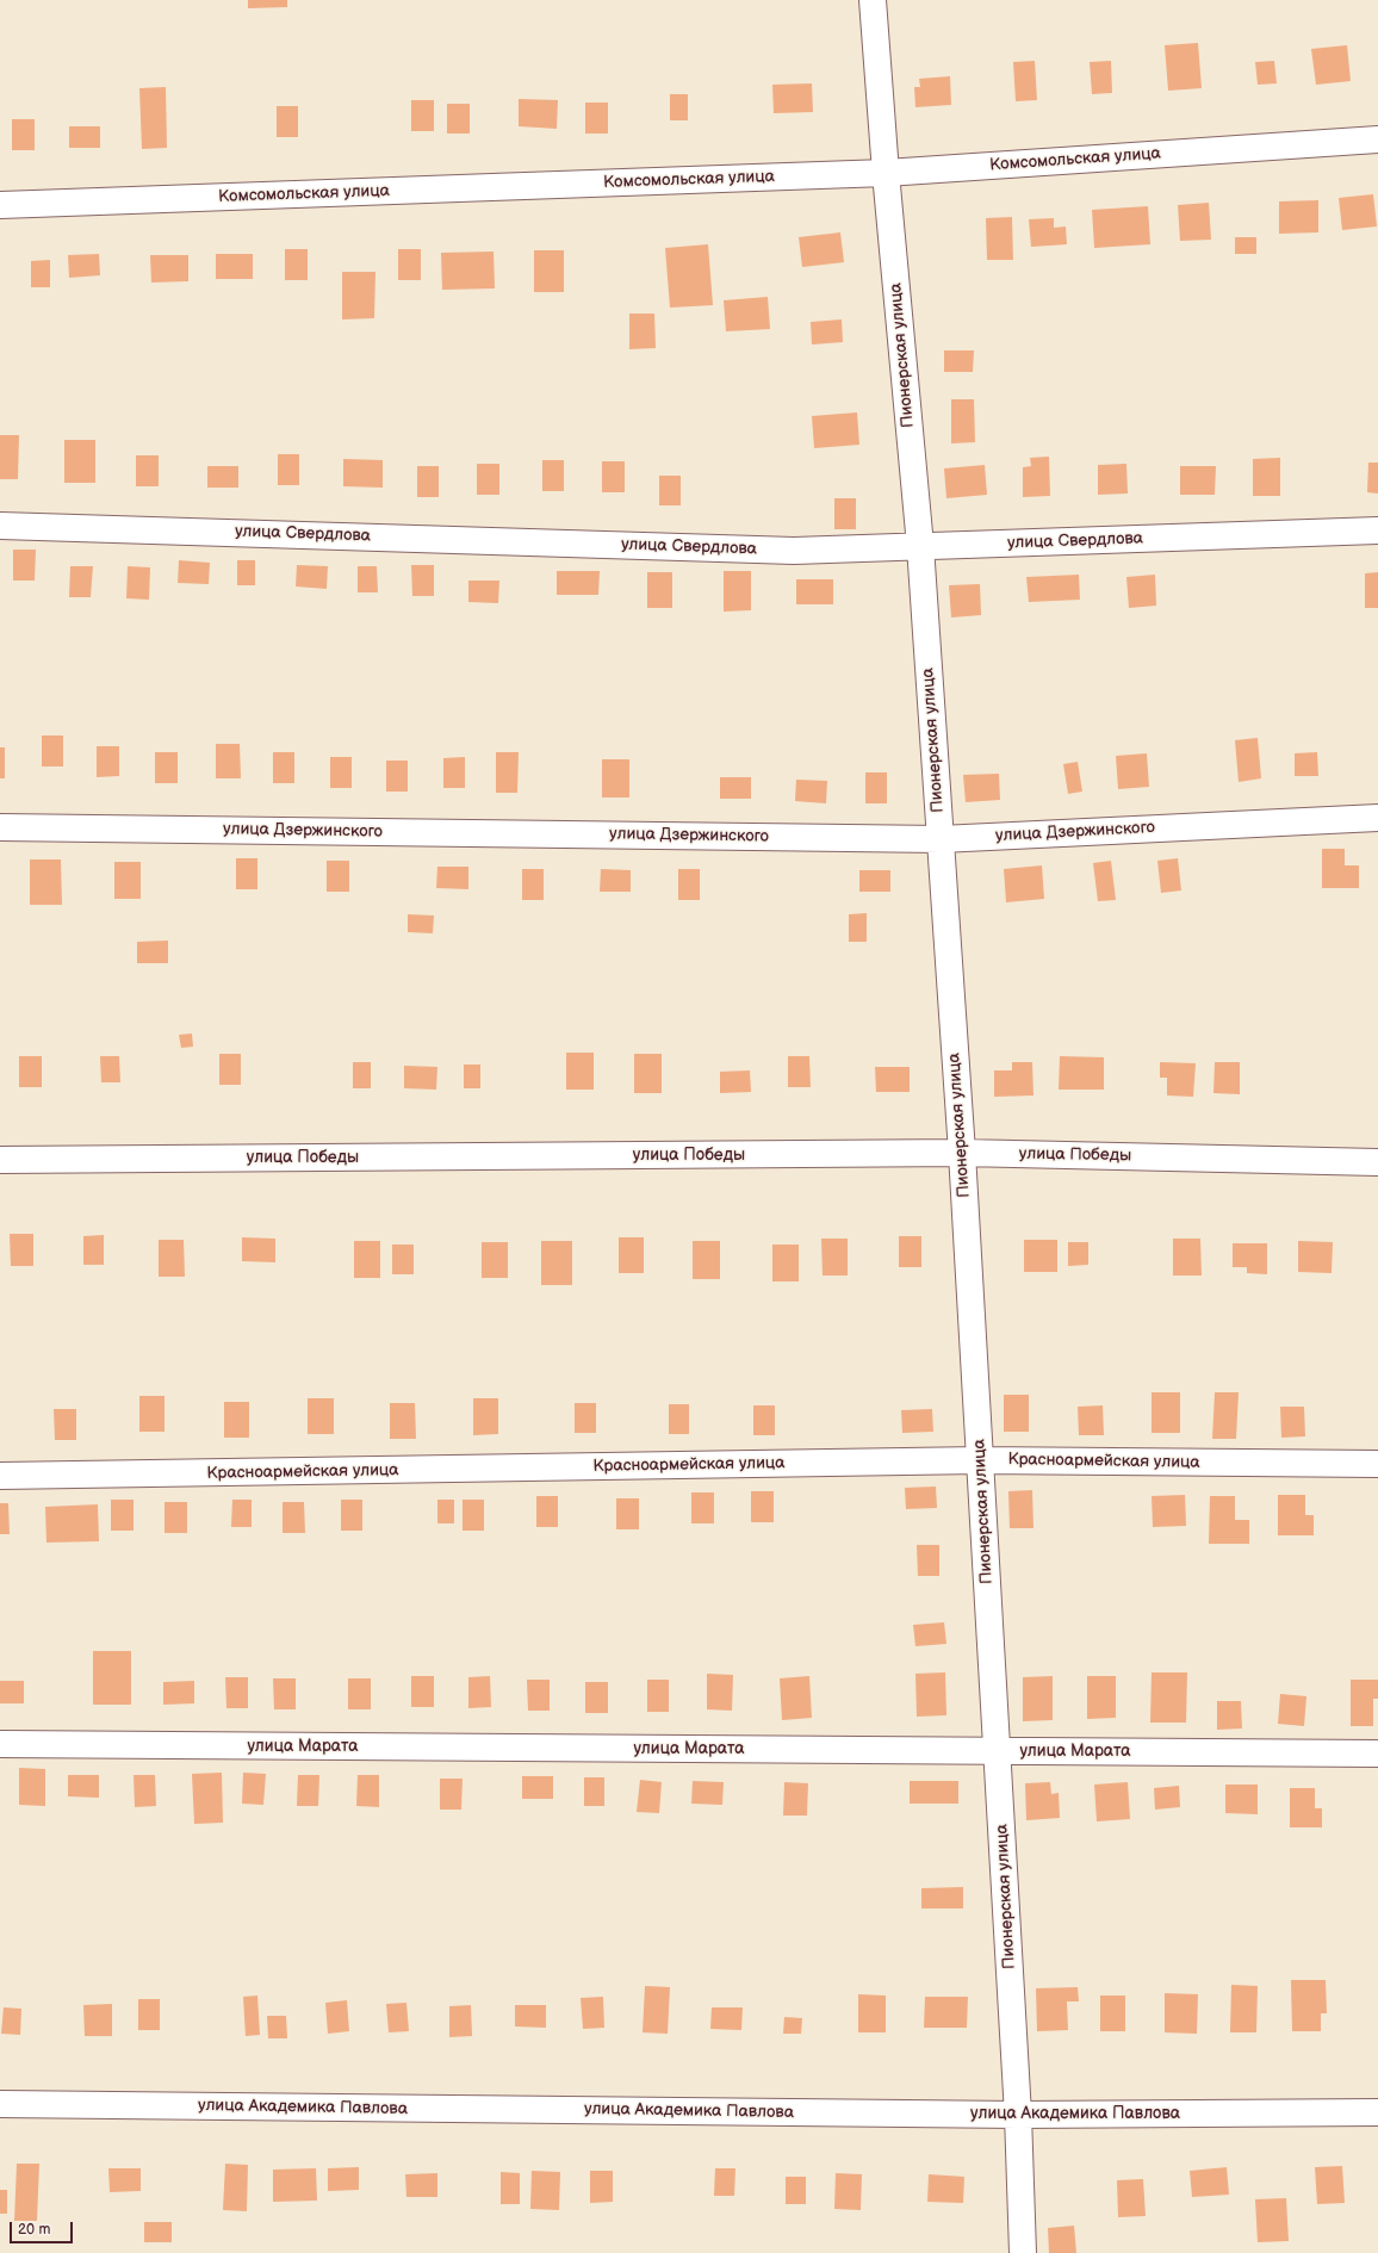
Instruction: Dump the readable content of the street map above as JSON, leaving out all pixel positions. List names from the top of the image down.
{
  "streets": {
    "street": [
      "Комсомольская улица",
      "Пионерская улица",
      "улица Свердлова",
      "улица Дзержинского",
      "улица Победы",
      "Красноармейская улица",
      "улица Марата",
      "улица Академика Павлова"
    ]
  },
  "crossings": [
    ["Комсомольская улица", "Пионерская улица"],
    ["Пионерская улица", "улица Свердлова"],
    ["Пионерская улица", "улица Дзержинского"],
    ["Пионерская улица", "улица Победы"],
    ["Пионерская улица", "Красноармейская улица"],
    ["Пионерская улица", "улица Марата"],
    ["Пионерская улица", "улица Академика Павлова"]
  ],
  "scale_bar": "20 m"
}
